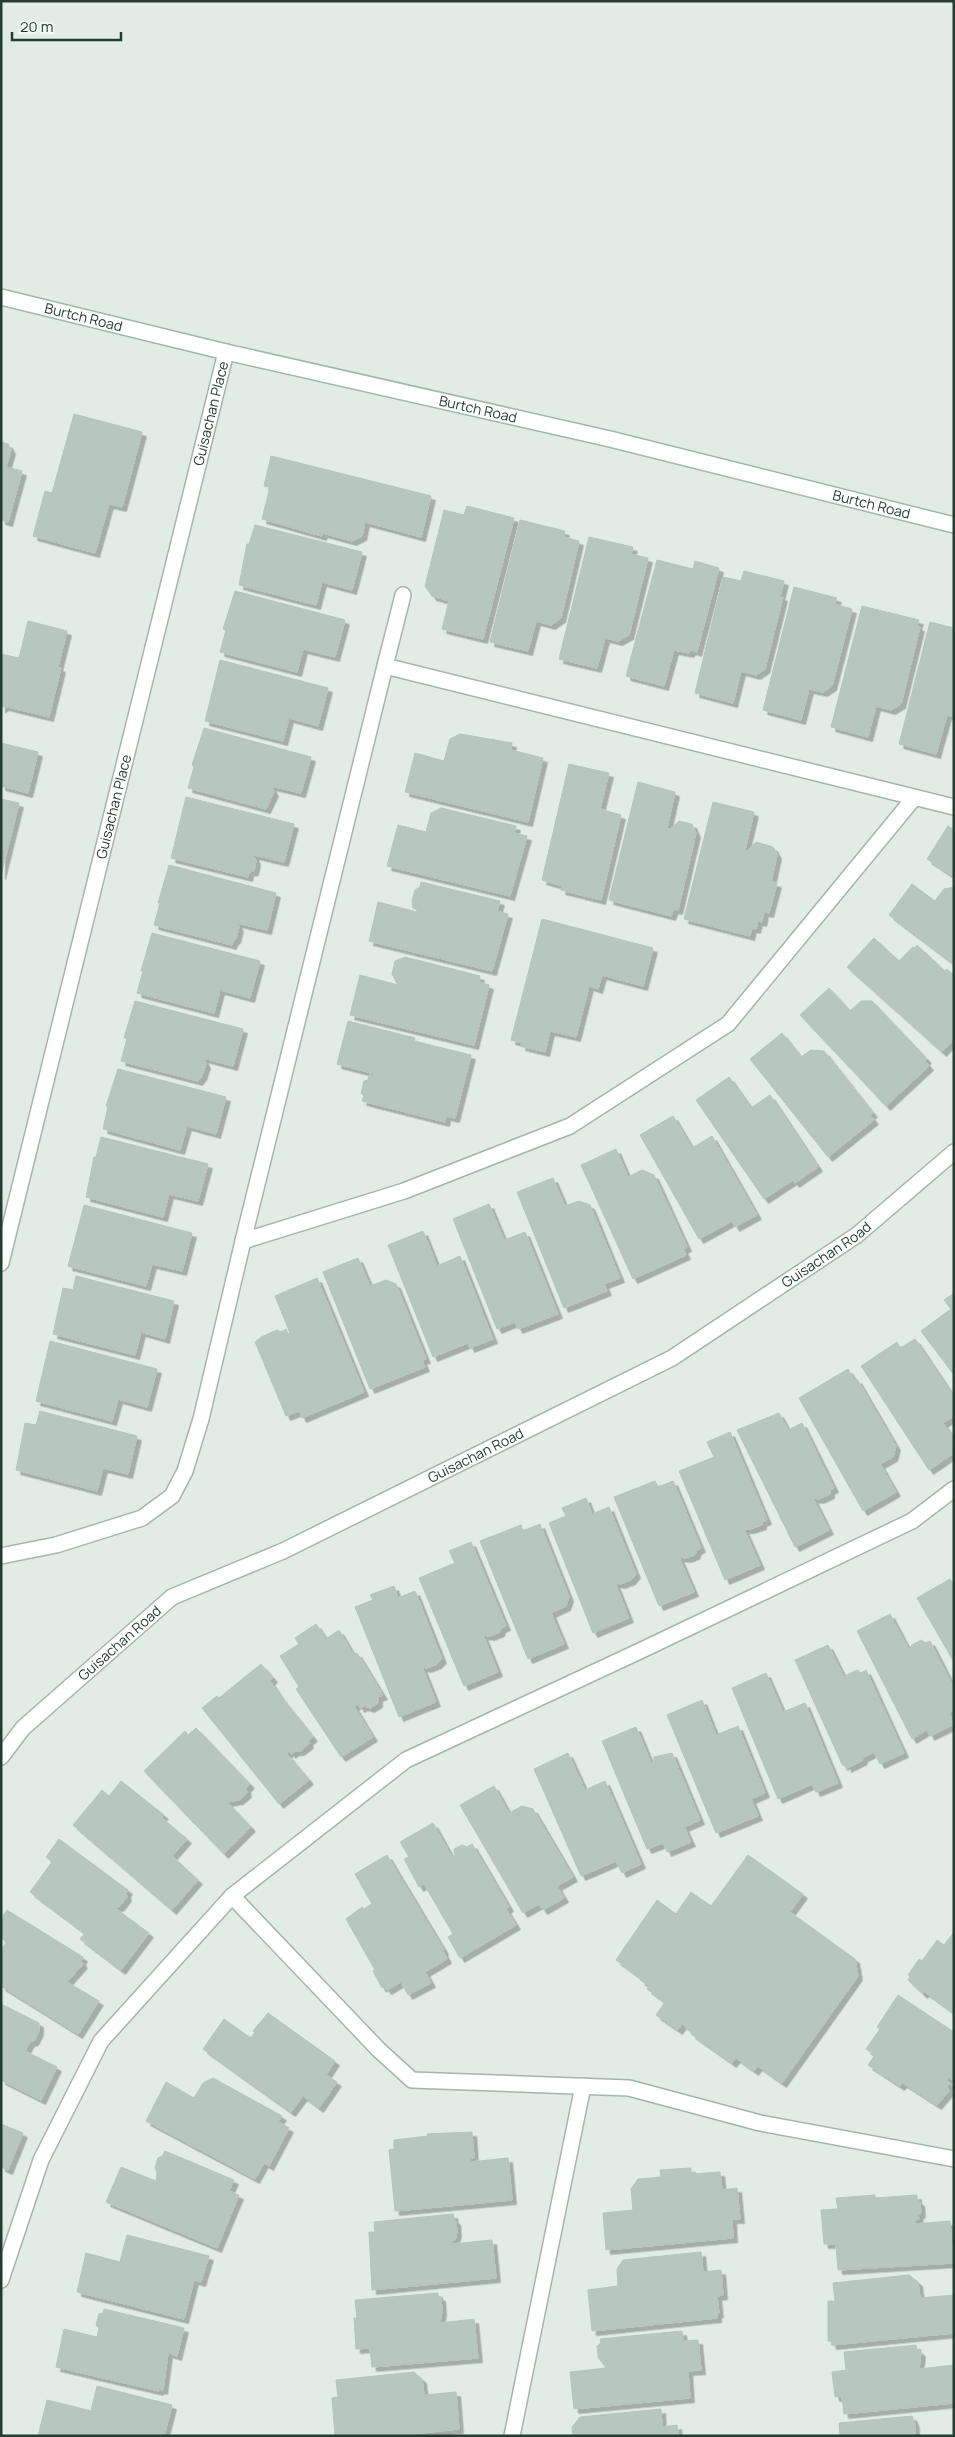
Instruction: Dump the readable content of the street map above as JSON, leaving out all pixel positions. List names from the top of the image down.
{
  "streets": {
    "street": ["Burtch Road", "Guisachan Place", "Guisachan Road"]
  },
  "crossings": [
    ["Burtch Road", "Guisachan Place"]
  ],
  "scale_bar": "20 m"
}
